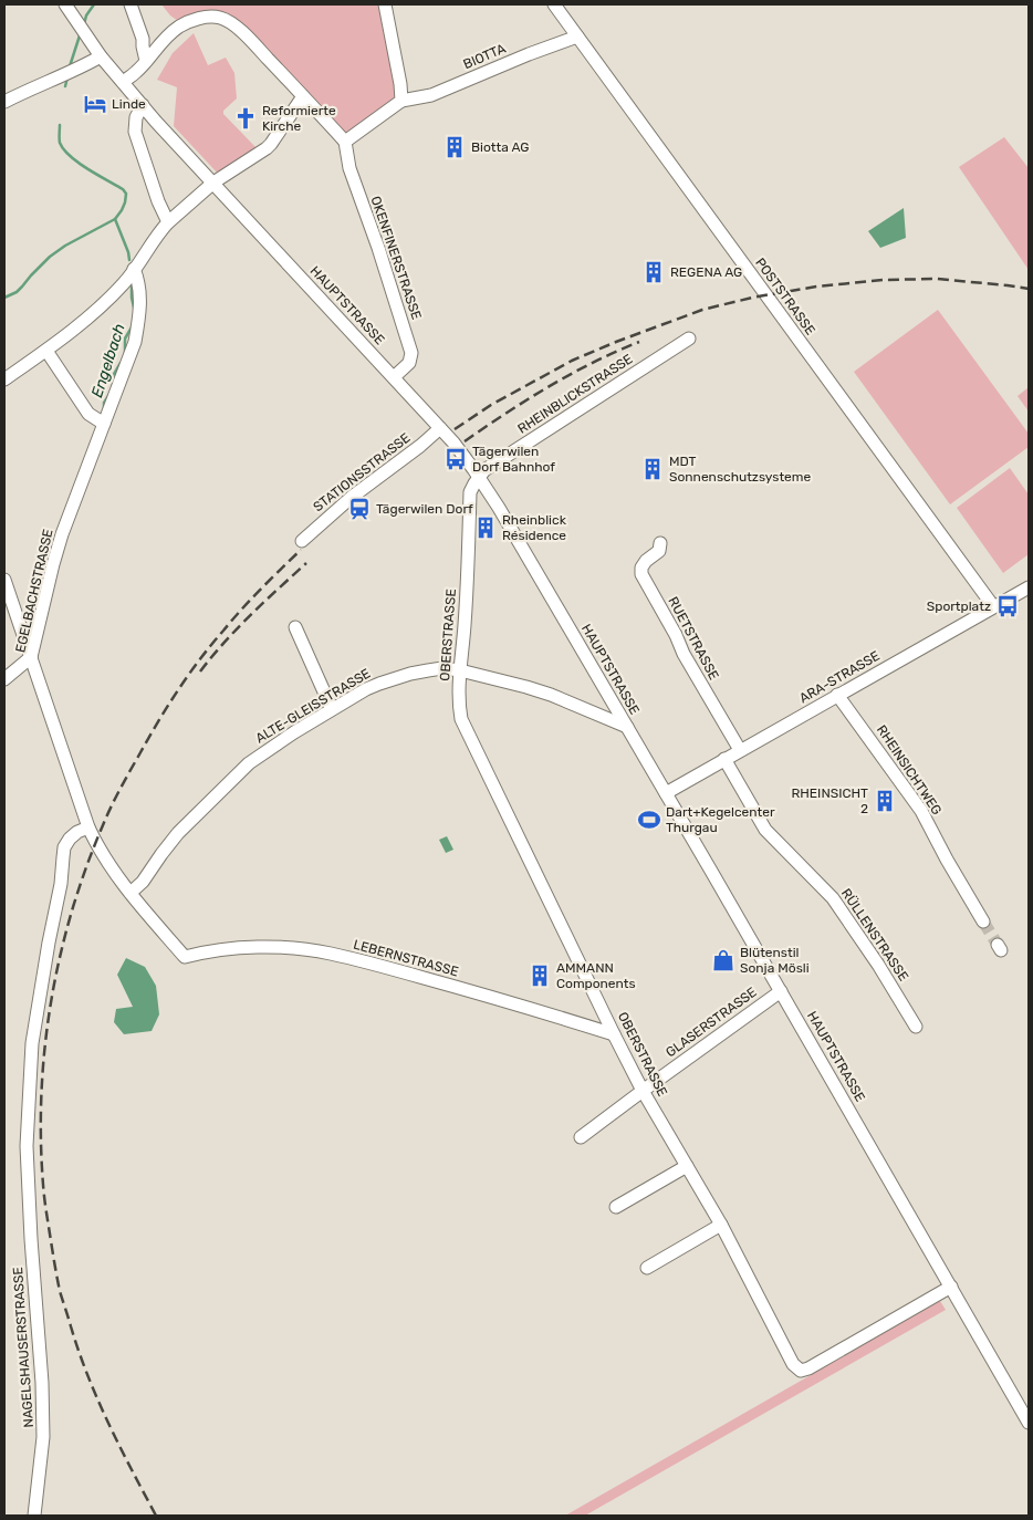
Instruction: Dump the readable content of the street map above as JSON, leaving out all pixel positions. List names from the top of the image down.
{
  "streets": {
    "street": [
      "BIOTTA",
      "OKENFINERSTRASSE",
      "POSTSTRASSE",
      "HAUPTSTRASSE",
      "RHEINBLICKSTRASSE",
      "STATIONSSTRASSE",
      "EGELBACHSTRASSE",
      "OBERSTRASSE",
      "RUETSTRASSE",
      "ARA-STRASSE",
      "ALTE-GLEISSTRASSE",
      "RHEINSICHTWEG",
      "RÜLLENSTRASSE",
      "LEBERNSTRASSE",
      "GLASERSTRASSE",
      "NAGELSHAUSERSTRASSE"
    ]
  },
  "crossings": [
    ["BIOTTA", "POSTSTRASSE"],
    ["OKENFINERSTRASSE", "HAUPTSTRASSE"],
    ["POSTSTRASSE", "ARA-STRASSE"],
    ["HAUPTSTRASSE", "RHEINBLICKSTRASSE"],
    ["HAUPTSTRASSE", "STATIONSSTRASSE"],
    ["HAUPTSTRASSE", "OBERSTRASSE"],
    ["HAUPTSTRASSE", "ARA-STRASSE"],
    ["HAUPTSTRASSE", "ALTE-GLEISSTRASSE"],
    ["HAUPTSTRASSE", "GLASERSTRASSE"],
    ["RHEINBLICKSTRASSE", "OBERSTRASSE"],
    ["EGELBACHSTRASSE", "ALTE-GLEISSTRASSE"],
    ["EGELBACHSTRASSE", "LEBERNSTRASSE"],
    ["EGELBACHSTRASSE", "NAGELSHAUSERSTRASSE"],
    ["OBERSTRASSE", "ALTE-GLEISSTRASSE"],
    ["OBERSTRASSE", "LEBERNSTRASSE"],
    ["OBERSTRASSE", "GLASERSTRASSE"],
    ["RUETSTRASSE", "ARA-STRASSE"],
    ["ARA-STRASSE", "RHEINSICHTWEG"],
    ["ARA-STRASSE", "RÜLLENSTRASSE"]
  ],
  "water": ["Engelbach"],
  "places": {
    "hotel": ["Linde"],
    "church": ["Reformierte Kirche"],
    "building": [
      "Biotta AG",
      "REGENA AG",
      "MDT Sonnenschutzsysteme",
      "Rheinblick Résidence",
      "RHEINSICHT 2",
      "AMMANN Components"
    ],
    "bus stop": ["Tägerwilen Dorf Bahnhof", "Sportplatz"],
    "station": ["Tägerwilen Dorf"],
    "sports": ["Dart+Kegelcenter Thurgau"],
    "shop": ["Blütenstil Sonja Mösli"]
  }
}
